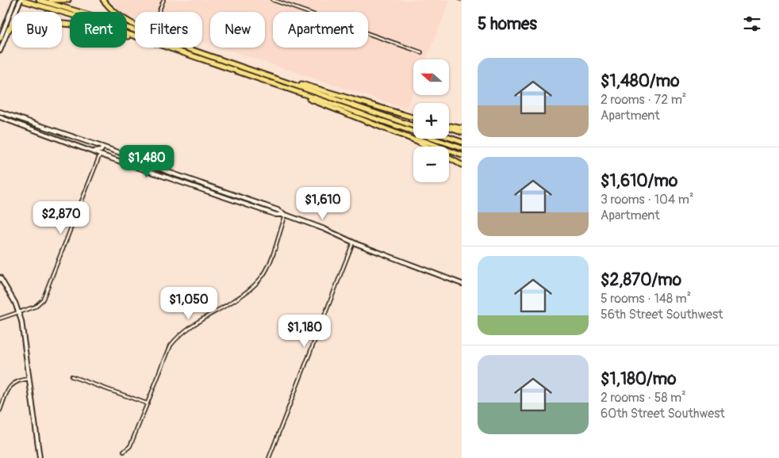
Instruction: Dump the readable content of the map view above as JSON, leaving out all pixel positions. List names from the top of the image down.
{
  "north": "left",
  "page": {
    "heading": "5 homes",
    "chip": [
      "Buy",
      "Rent",
      "Filters",
      "New",
      "Apartment"
    ],
    "list": [
      {
        "name": "$1,480/mo",
        "note": "2 rooms · 72 m² · Apartment"
      },
      {
        "name": "$1,610/mo",
        "note": "3 rooms · 104 m² · Apartment"
      },
      {
        "name": "$2,870/mo",
        "note": "5 rooms · 148 m² · 56th Street Southwest"
      },
      {
        "name": "$1,180/mo",
        "note": "2 rooms · 58 m² · 60th Street Southwest"
      }
    ],
    "map_buttons": ["+", "−"],
    "price": [
      "$1,480",
      "$1,610",
      "$2,870",
      "$1,050",
      "$1,180"
    ]
  }
}
